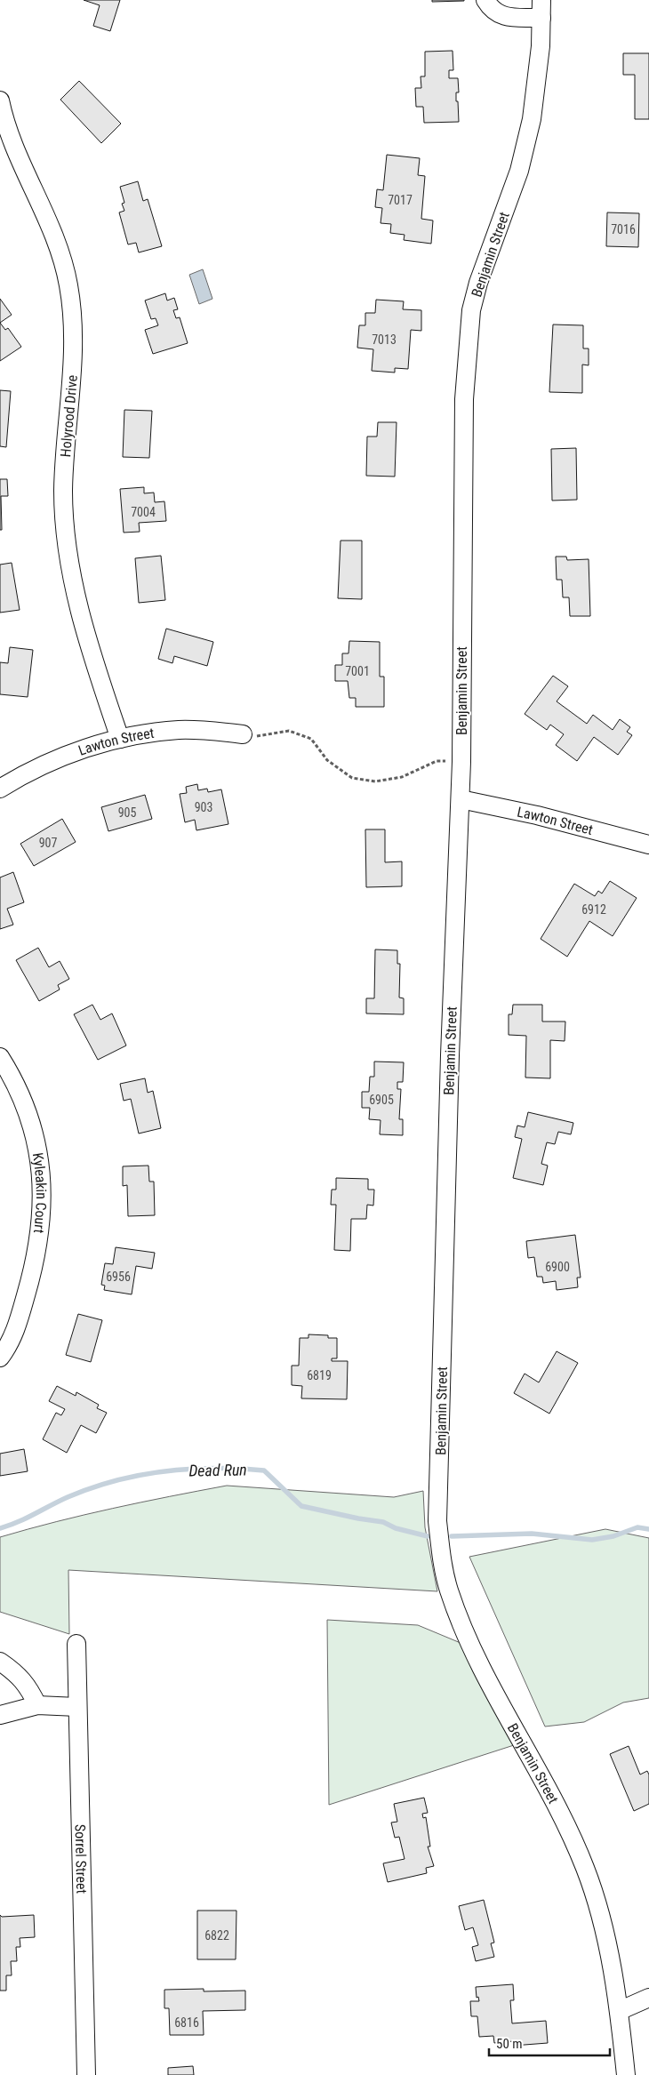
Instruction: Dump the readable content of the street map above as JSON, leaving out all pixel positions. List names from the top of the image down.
{
  "streets": {
    "street": [
      "Benjamin Street",
      "Holyrood Drive",
      "Lawton Street",
      "Kyleakin Court",
      "Sorrel Street"
    ]
  },
  "crossings": [
    ["Benjamin Street", "Lawton Street"],
    ["Holyrood Drive", "Lawton Street"]
  ],
  "water": ["Dead Run"],
  "house_numbers": [
    "7017",
    "7016",
    "7013",
    "7004",
    "7001",
    "903",
    "905",
    "907",
    "6912",
    "6905",
    "6900",
    "6956",
    "6819",
    "6822",
    "6816"
  ],
  "scale_bar": "50 m"
}
